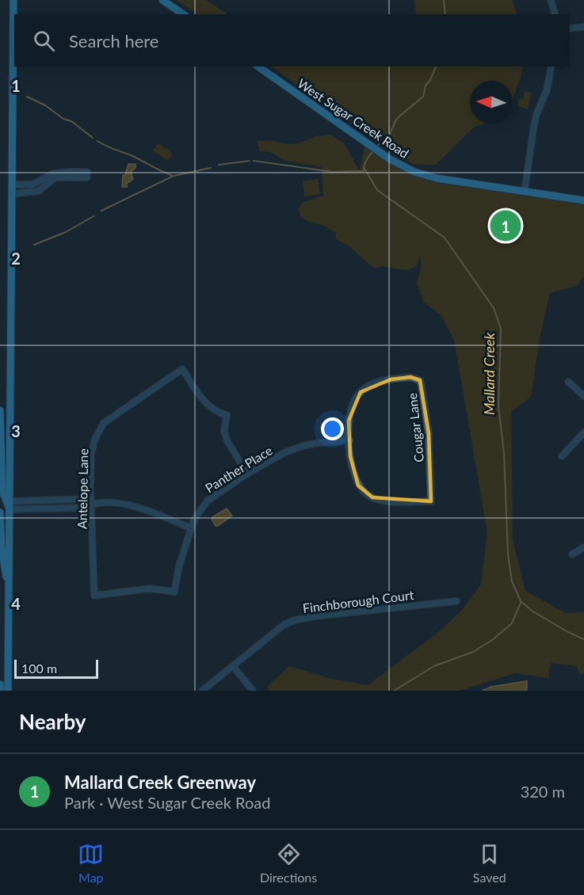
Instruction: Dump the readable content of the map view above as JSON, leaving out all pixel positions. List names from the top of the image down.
{
  "streets": {
    "main road": ["West Sugar Creek Road"],
    "street": [
      "Cougar Lane",
      "Panther Place",
      "Antelope Lane",
      "Finchborough Court"
    ]
  },
  "crossings": [
    ["Cougar Lane", "Panther Place"],
    ["Panther Place", "Antelope Lane"]
  ],
  "water": ["Mallard Creek"],
  "scale_bar": "100 m",
  "north": "left",
  "page": {
    "search": "Search here",
    "pins": "1",
    "scale": "100 m",
    "heading": "Nearby",
    "list": [
      {
        "mark": "1",
        "name": "Mallard Creek Greenway",
        "note": "Park · West Sugar Creek Road",
        "value": "320 m"
      }
    ],
    "nav": ["Map", "Directions", "Saved"]
  },
  "grid": {
    "rows": [
      "1",
      "2",
      "3",
      "4"
    ]
  }
}
